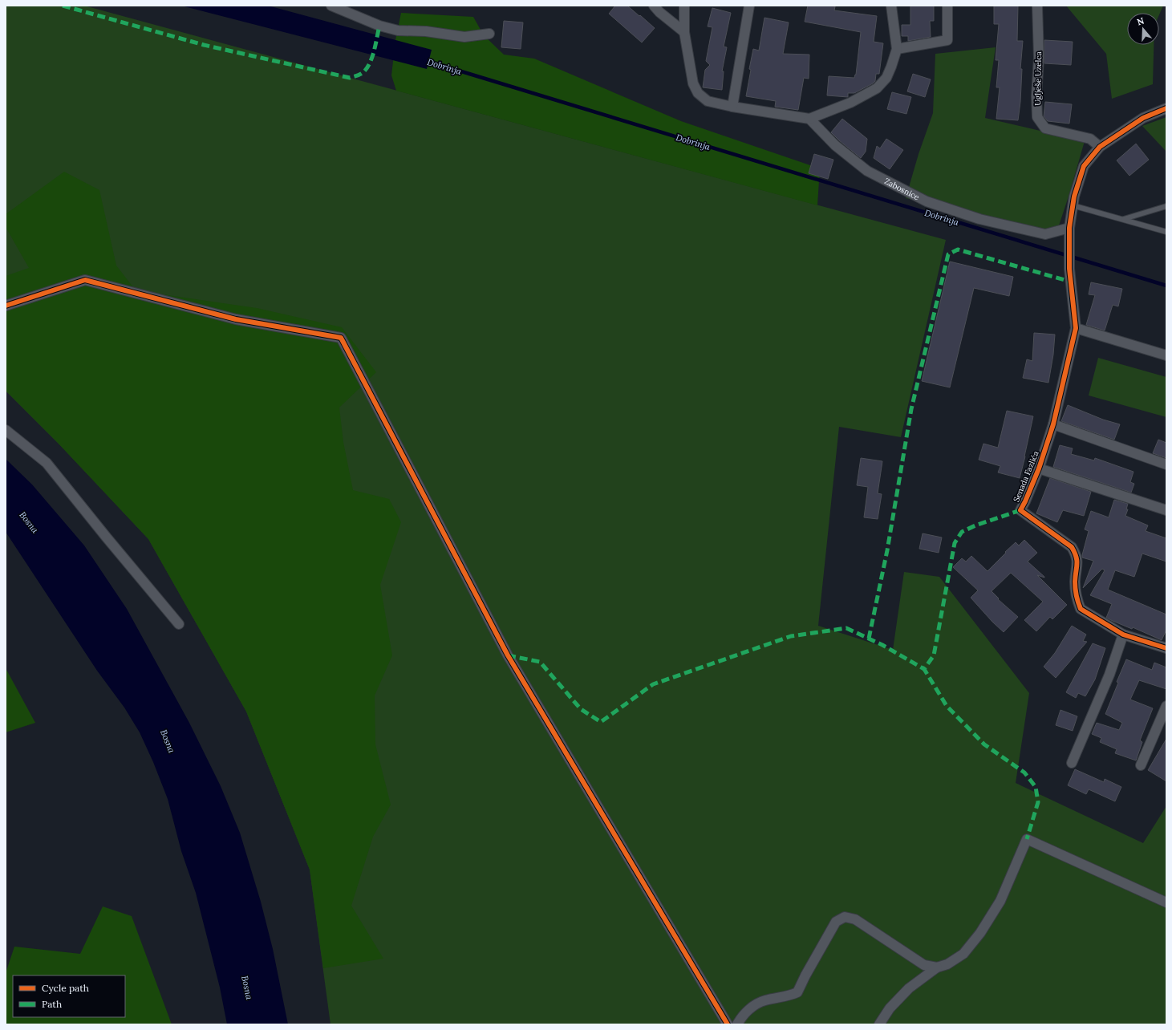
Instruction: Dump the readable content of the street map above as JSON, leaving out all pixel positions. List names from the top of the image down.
{
  "streets": {
    "street": ["Uglješe Uzelca", "Zabosnice", "Senada Fazlića"]
  },
  "crossings": [
    ["Zabosnice", "Senada Fazlića"]
  ],
  "water": ["Dobrinja", "Bosna"],
  "legend": ["Cycle path", "Path"],
  "north": "top"
}
